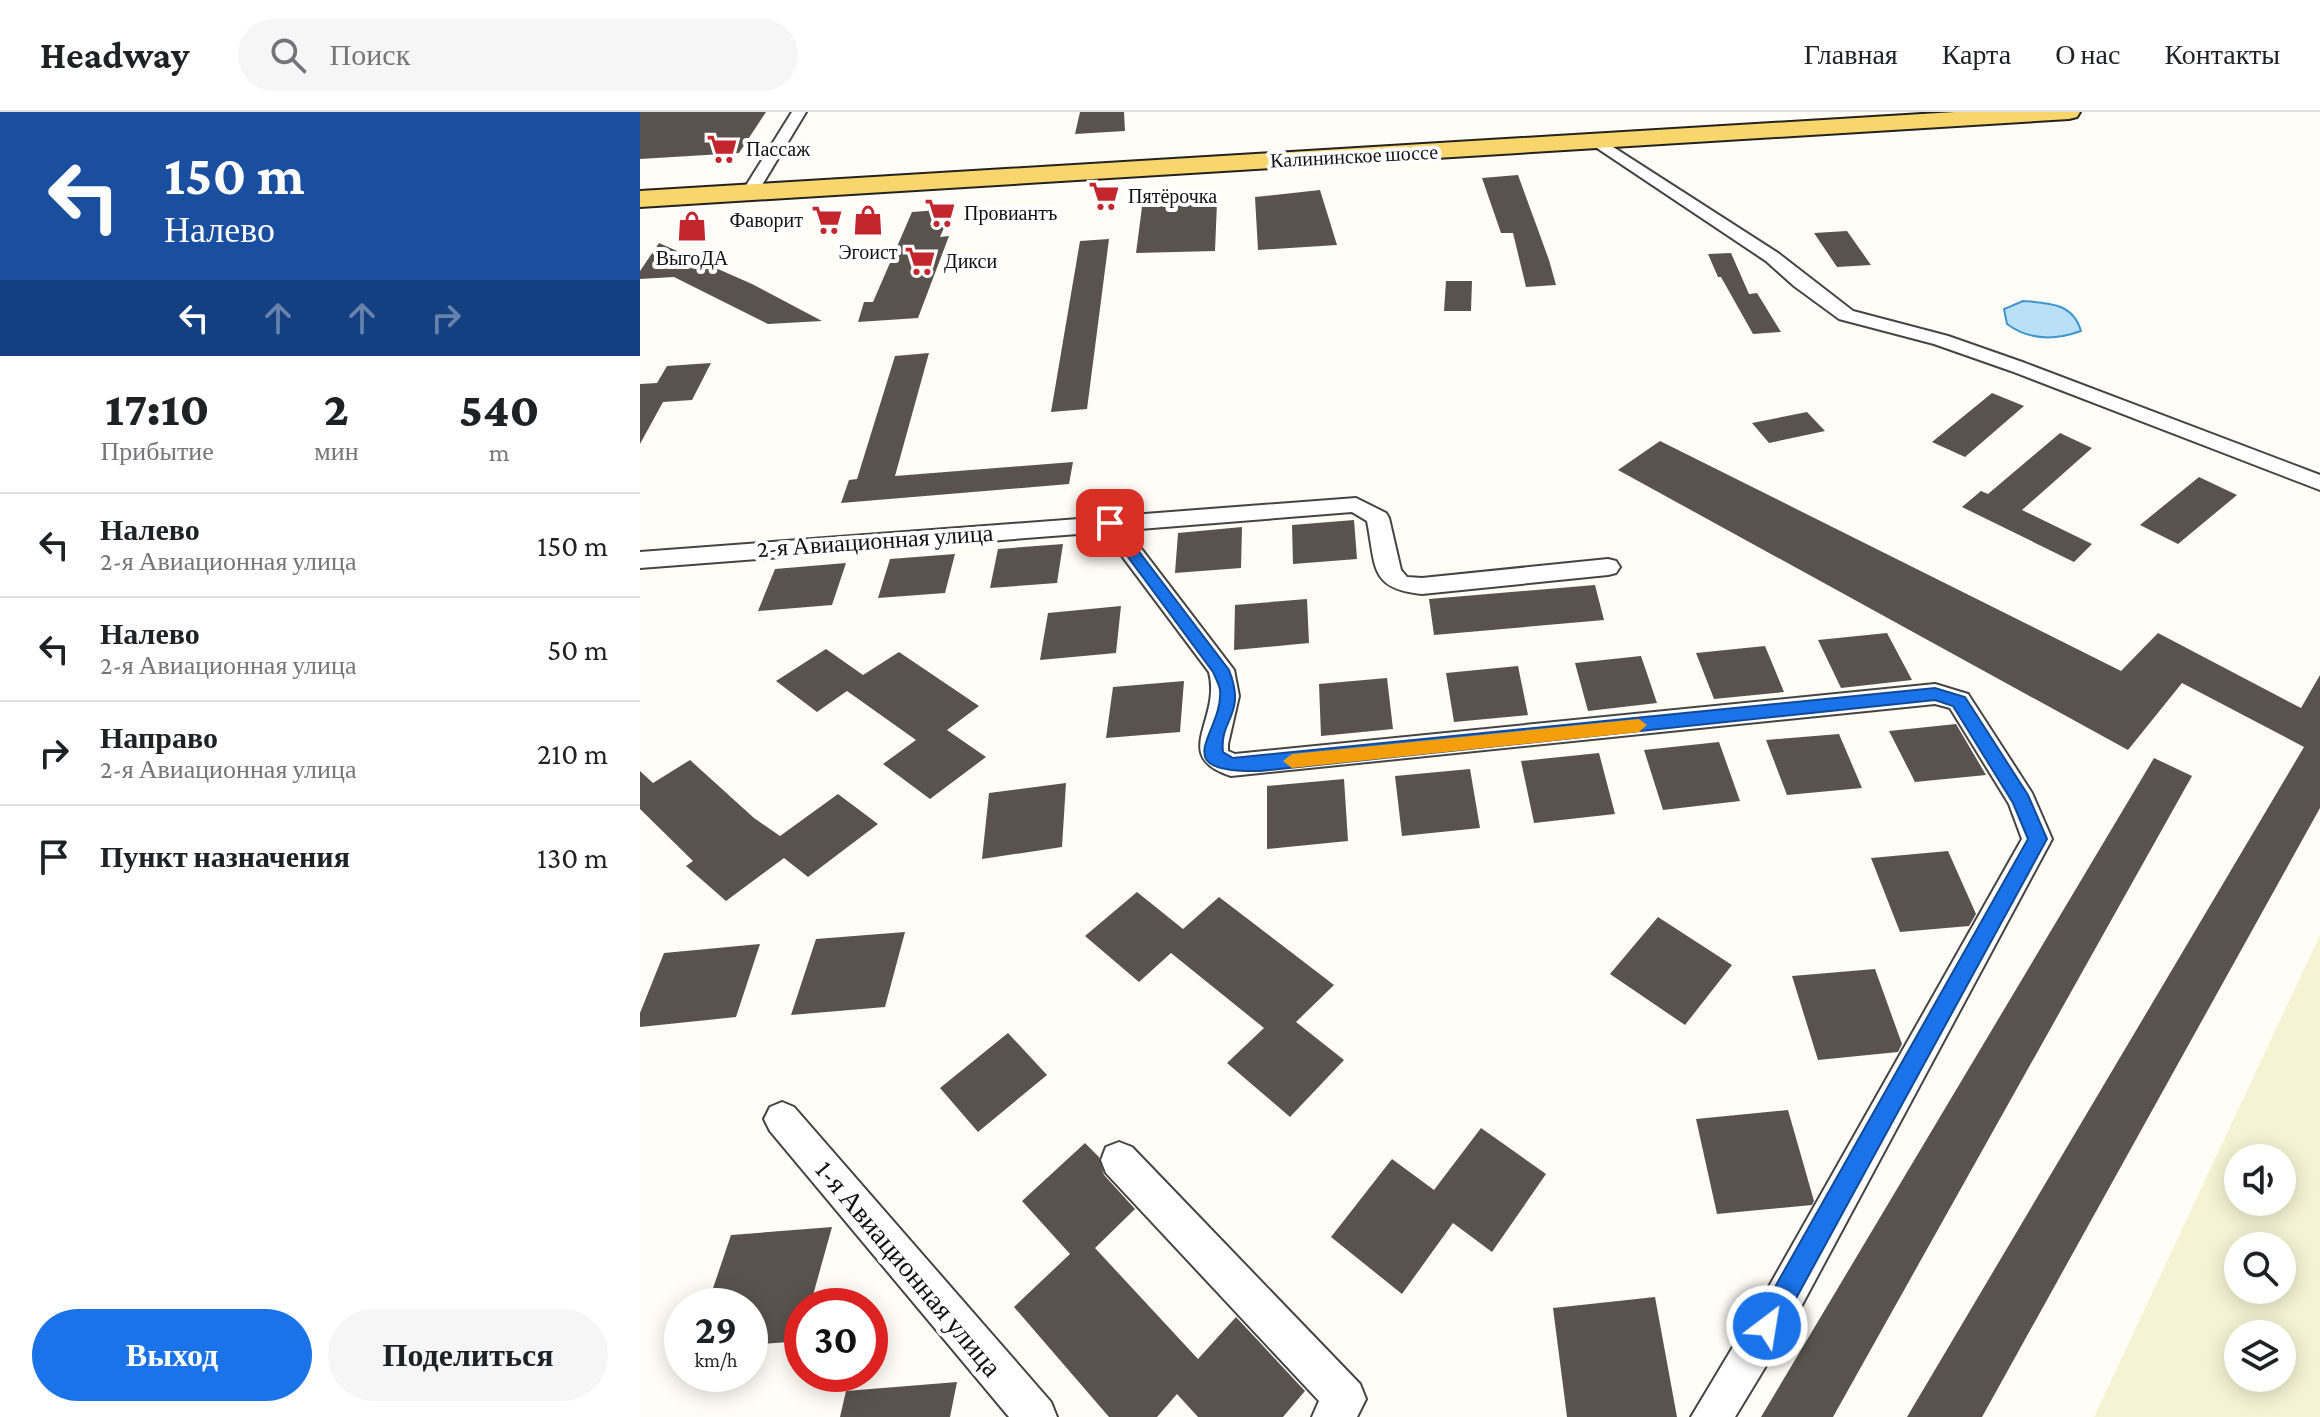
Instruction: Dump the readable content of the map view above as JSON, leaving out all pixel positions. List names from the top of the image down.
{
  "streets": {
    "main road": ["Калининское шоссе"],
    "street": ["2-я Авиационная улица", "1-я Авиационная улица"]
  },
  "places": {
    "supermarket": [
      "Пассаж",
      "Пятёрочка",
      "Провиантъ",
      "Фаворит",
      "Дикси"
    ],
    "shop": ["Эгоист", "ВыгоДА"]
  },
  "page": {
    "header": "Headway",
    "search": "Поиск",
    "nav": [
      "Главная",
      "Карта",
      "О нас",
      "Контакты"
    ],
    "turn": ["150 m", "Налево"],
    "eta": [
      "17:10",
      "Прибытие",
      "2",
      "мин",
      "540",
      "m"
    ],
    "list": [
      {
        "name": "Налево",
        "note": "2-я Авиационная улица",
        "value": "150 m"
      },
      {
        "name": "Налево",
        "note": "2-я Авиационная улица",
        "value": "50 m"
      },
      {
        "name": "Направо",
        "note": "2-я Авиационная улица",
        "value": "210 m"
      },
      {
        "name": "Пункт назначения",
        "value": "130 m"
      }
    ],
    "speed": "29 km/h",
    "limit": "30",
    "buttons": ["Выход", "Поделиться"]
  }
}
